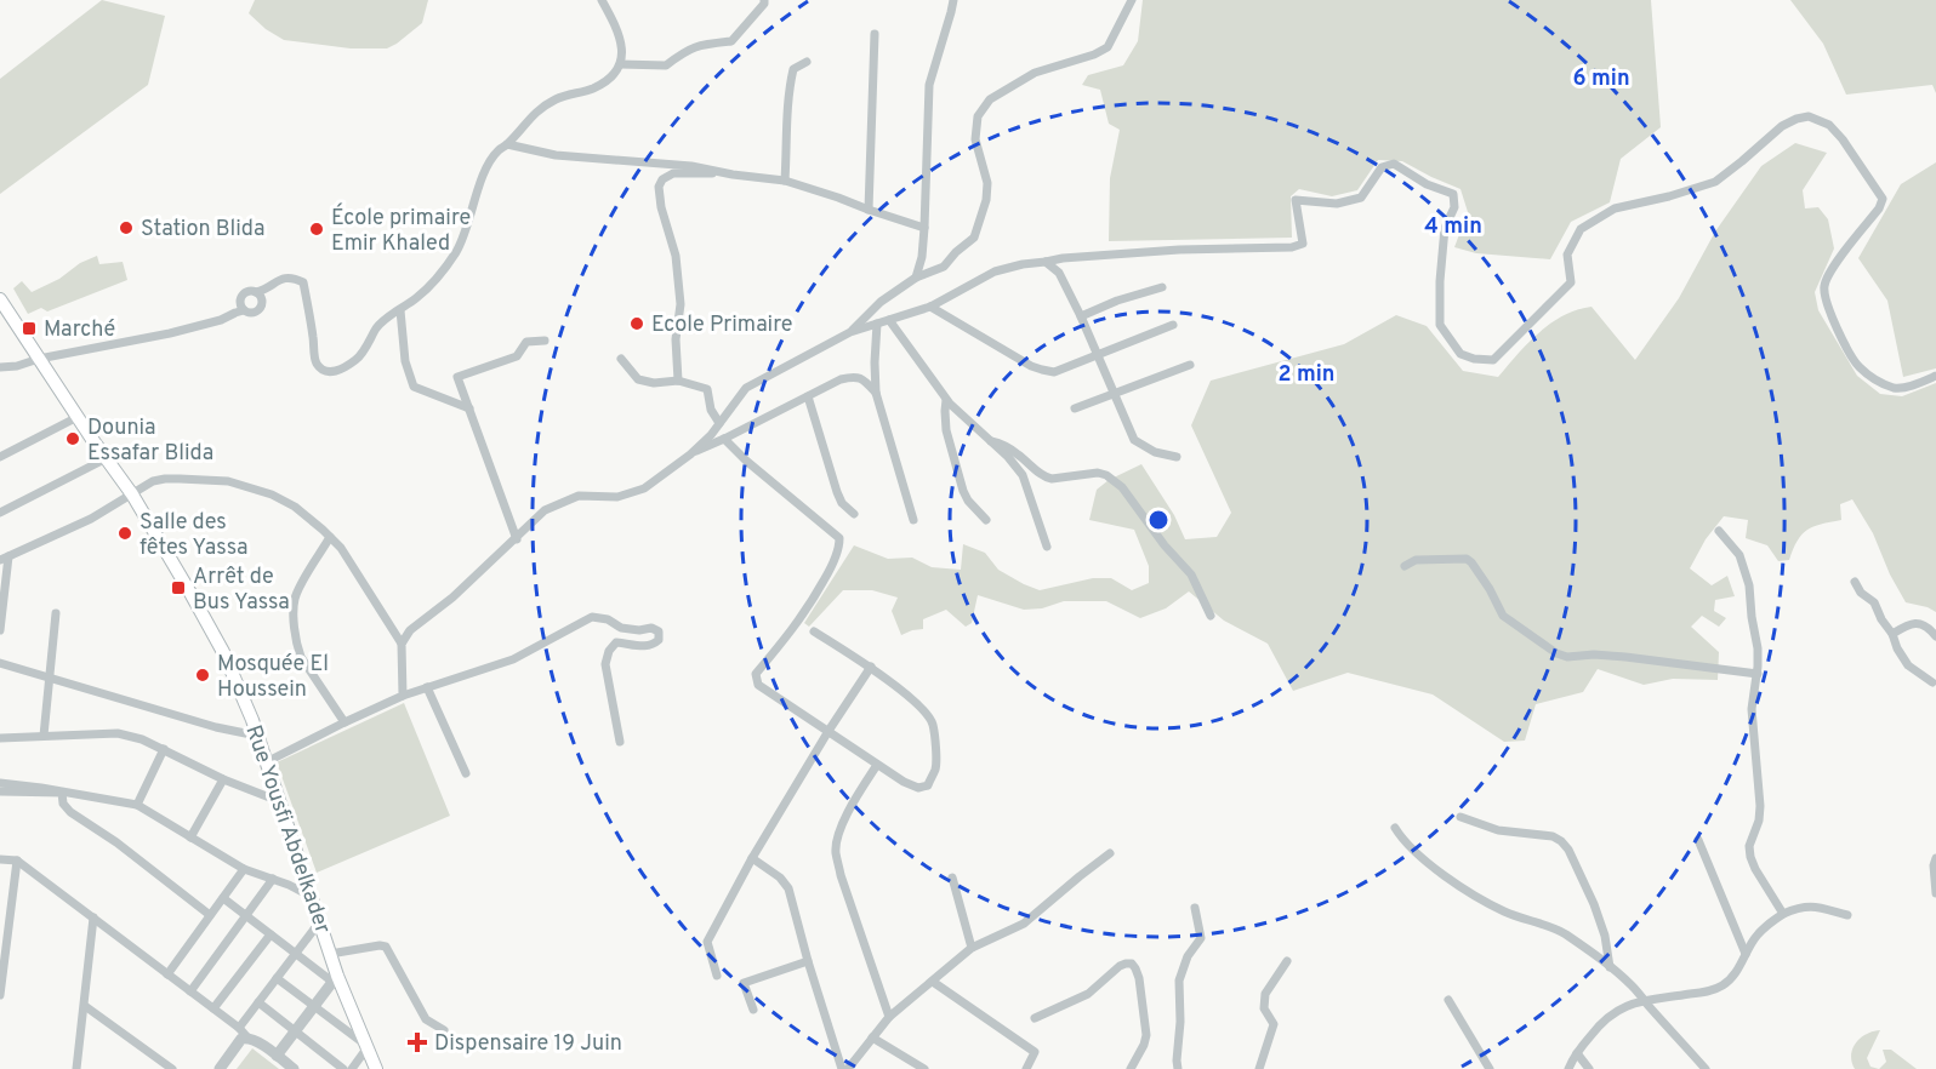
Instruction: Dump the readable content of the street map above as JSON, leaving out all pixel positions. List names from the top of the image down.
{
  "streets": {
    "main road": ["Rue Yousfi Abdelkader"]
  },
  "places": {
    "other": [
      "Station Blida",
      "École primaire Emir Khaled",
      "Ecole Primaire",
      "Dounia Essafar Blida",
      "Salle des fêtes Yassa",
      "Mosquée El Houssein"
    ],
    "transit": ["Marché", "Arrêt de Bus Yassa"],
    "health": ["Dispensaire 19 Juin"]
  },
  "rings": ["6 min", "4 min", "2 min"]
}
